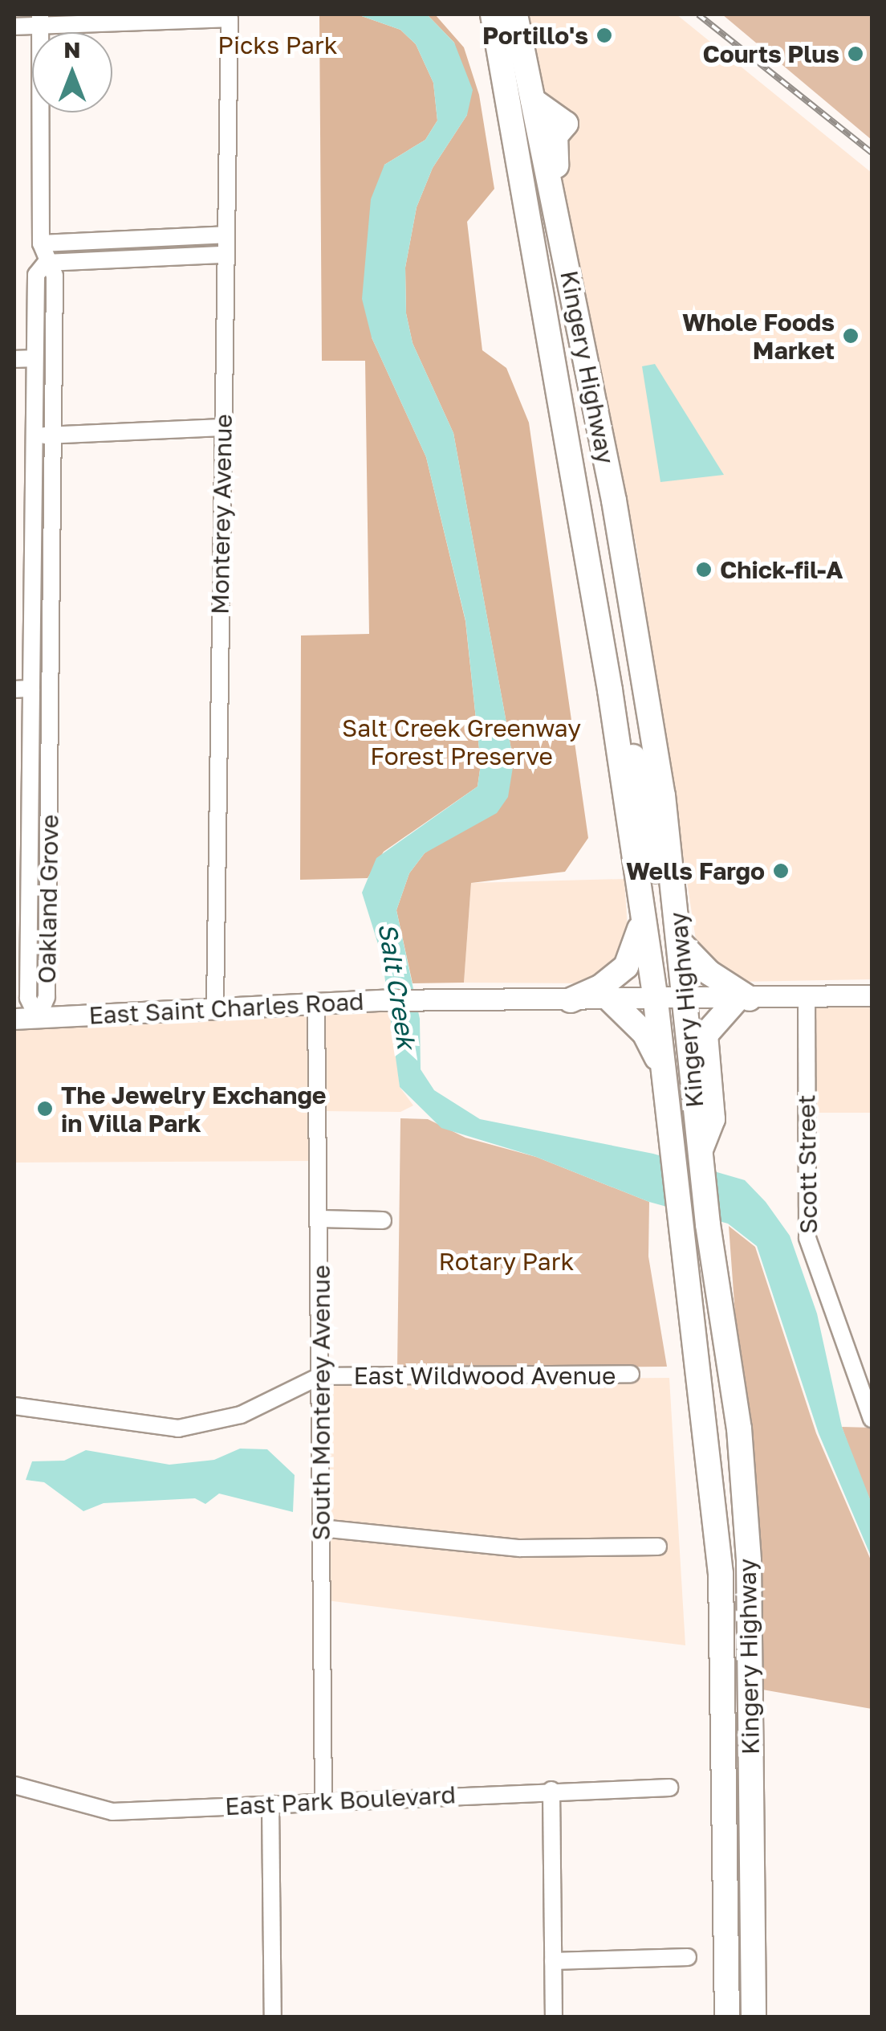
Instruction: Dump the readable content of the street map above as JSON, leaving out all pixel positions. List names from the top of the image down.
{
  "streets": {
    "highway": ["Kingery Highway"],
    "main road": ["East Saint Charles Road"],
    "street": [
      "Monterey Avenue",
      "Oakland Grove",
      "Scott Street",
      "East Wildwood Avenue",
      "South Monterey Avenue",
      "East Park Boulevard"
    ]
  },
  "crossings": [
    ["Kingery Highway", "East Saint Charles Road"],
    ["Monterey Avenue", "Oakland Grove"],
    ["Monterey Avenue", "East Saint Charles Road"],
    ["Oakland Grove", "East Saint Charles Road"],
    ["East Saint Charles Road", "Scott Street"],
    ["East Saint Charles Road", "South Monterey Avenue"],
    ["East Wildwood Avenue", "South Monterey Avenue"],
    ["South Monterey Avenue", "East Park Boulevard"]
  ],
  "water": ["Salt Creek"],
  "parks": ["Picks Park", "Salt Creek Greenway Forest Preserve", "Rotary Park"],
  "places": [
    "Portillo's",
    "Courts Plus",
    "Whole Foods Market",
    "Chick-fil-A",
    "Wells Fargo",
    "The Jewelry Exchange in Villa Park"
  ],
  "north": "top"
}
